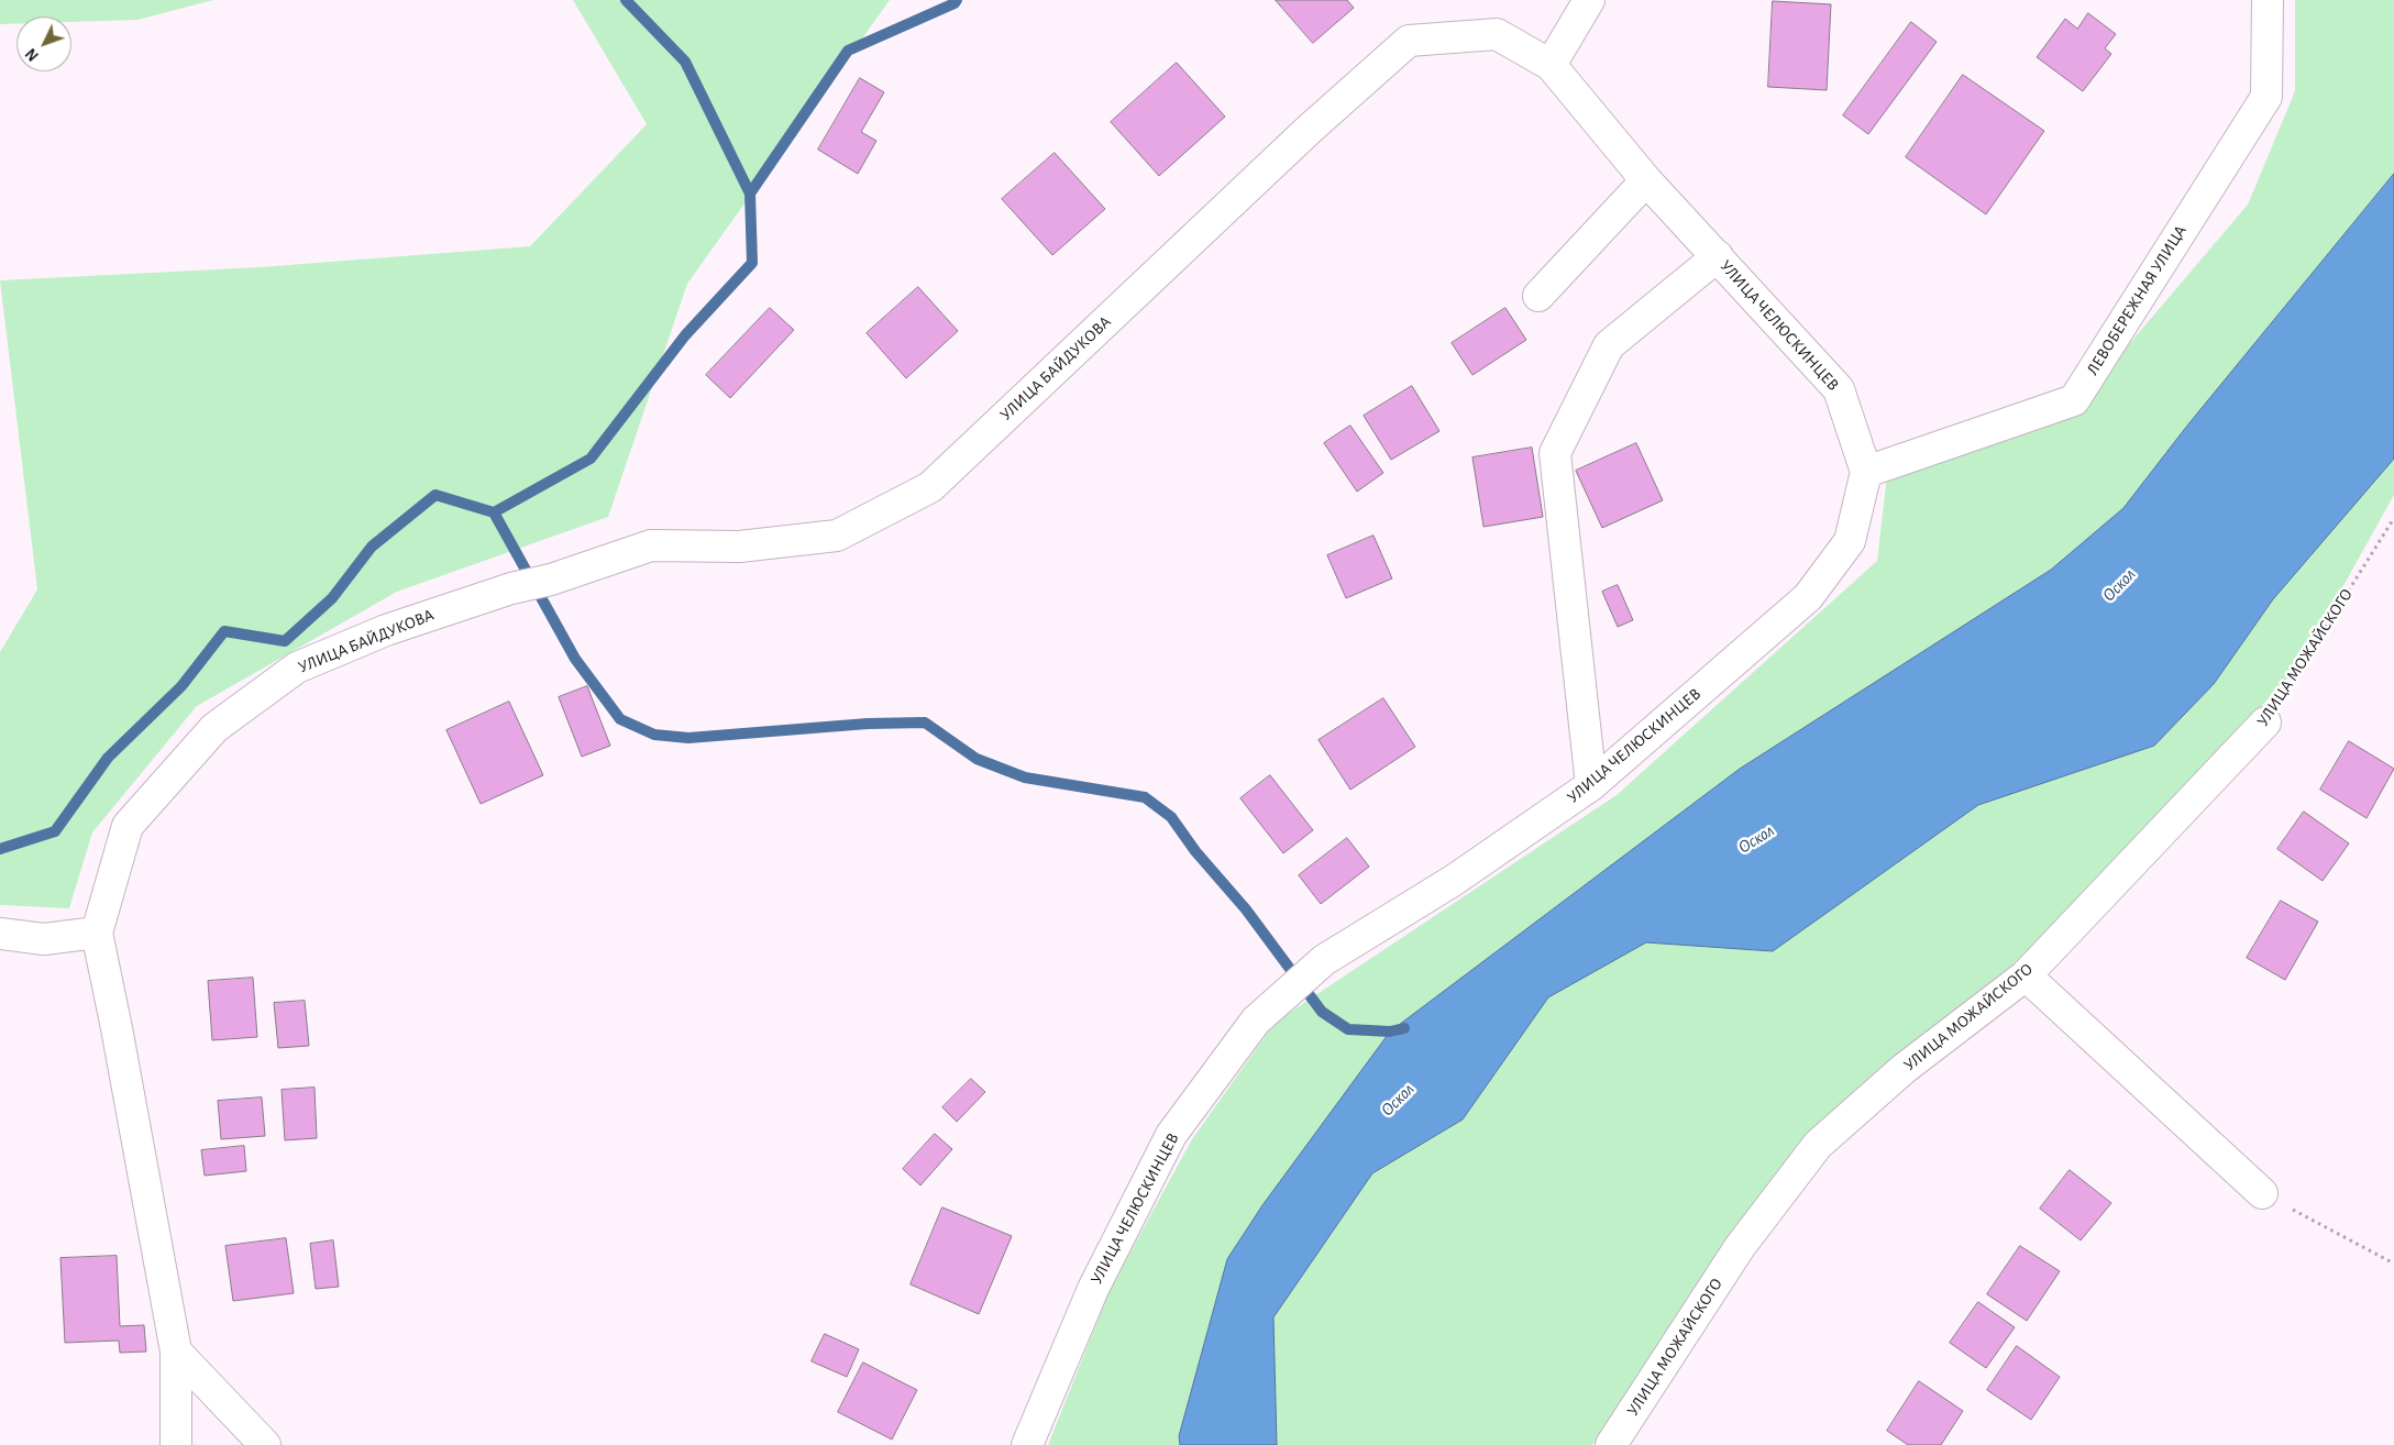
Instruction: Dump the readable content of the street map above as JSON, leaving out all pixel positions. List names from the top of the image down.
{
  "streets": {
    "street": [
      "ЛЕВОБЕРЕЖНАЯ УЛИЦА",
      "УЛИЦА ЧЕЛЮСКИНЦЕВ",
      "УЛИЦА БАЙДУКОВА",
      "УЛИЦА МОЖАЙСКОГО"
    ]
  },
  "crossings": [
    ["ЛЕВОБЕРЕЖНАЯ УЛИЦА", "УЛИЦА ЧЕЛЮСКИНЦЕВ"],
    ["УЛИЦА ЧЕЛЮСКИНЦЕВ", "УЛИЦА БАЙДУКОВА"]
  ],
  "water": ["Оскол"],
  "north": "bottom left"
}
